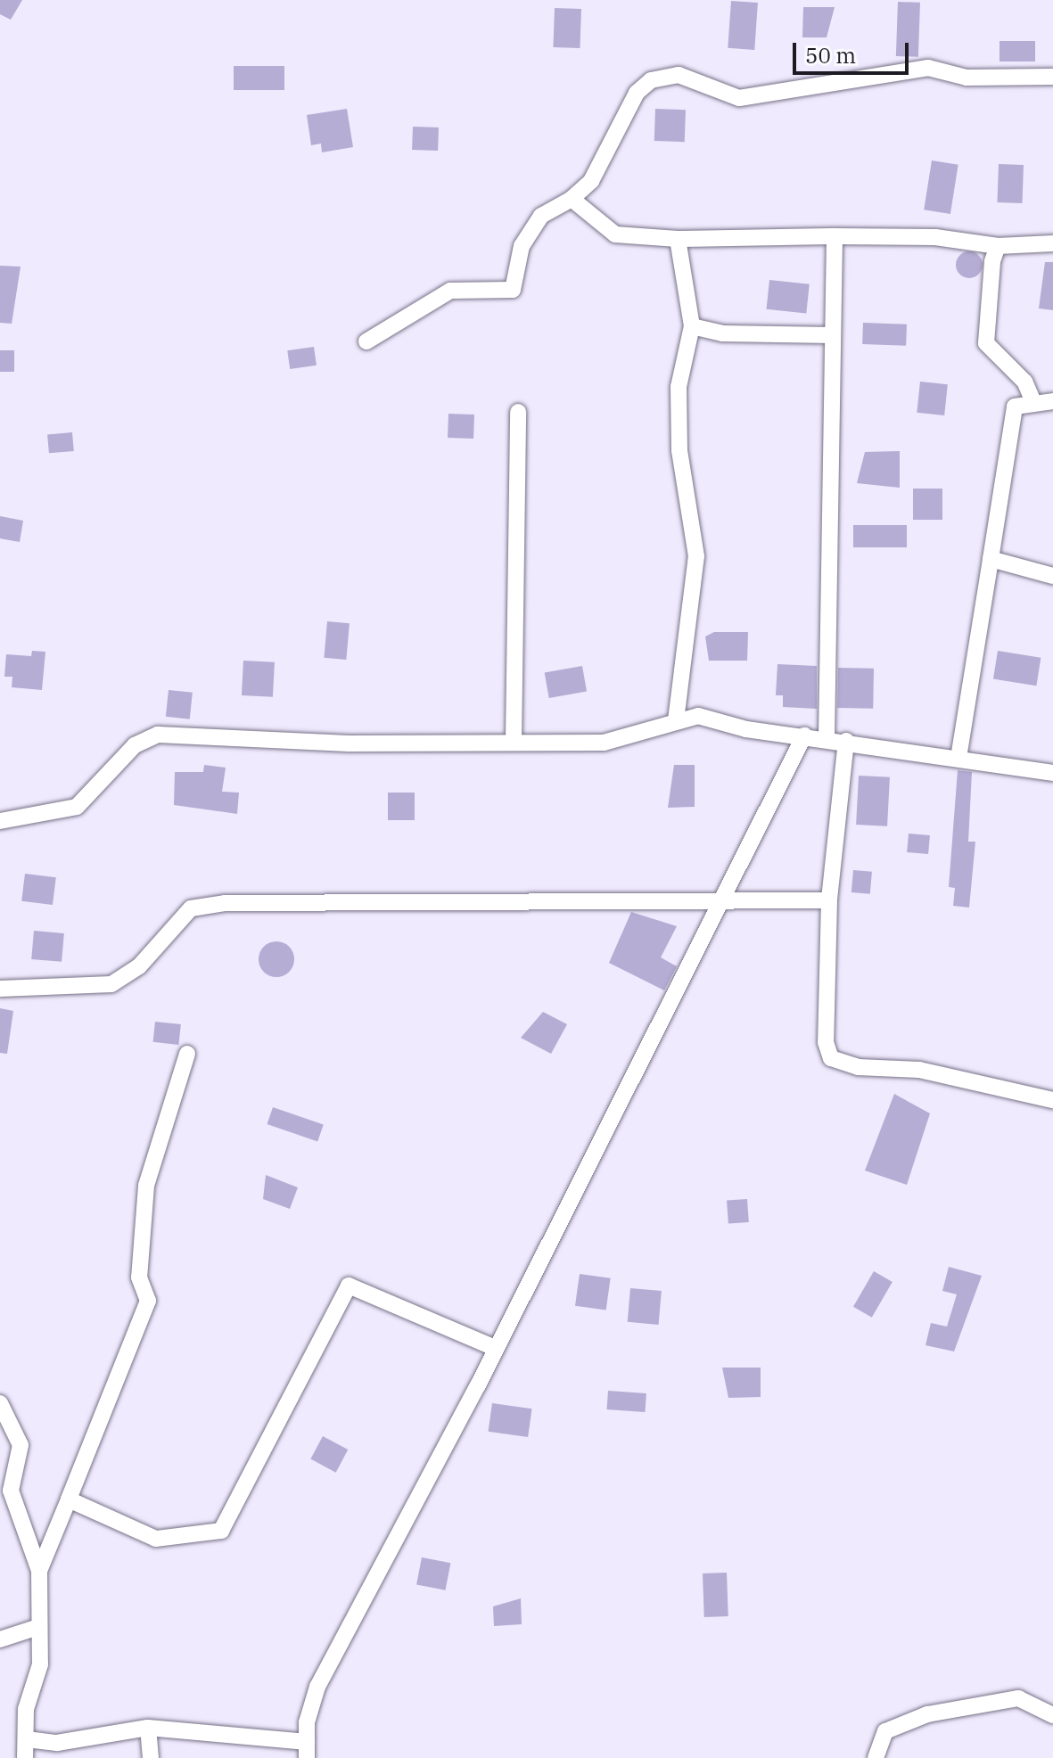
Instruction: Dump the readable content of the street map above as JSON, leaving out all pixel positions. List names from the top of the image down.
{
  "scale_bar": "50 m"
}
